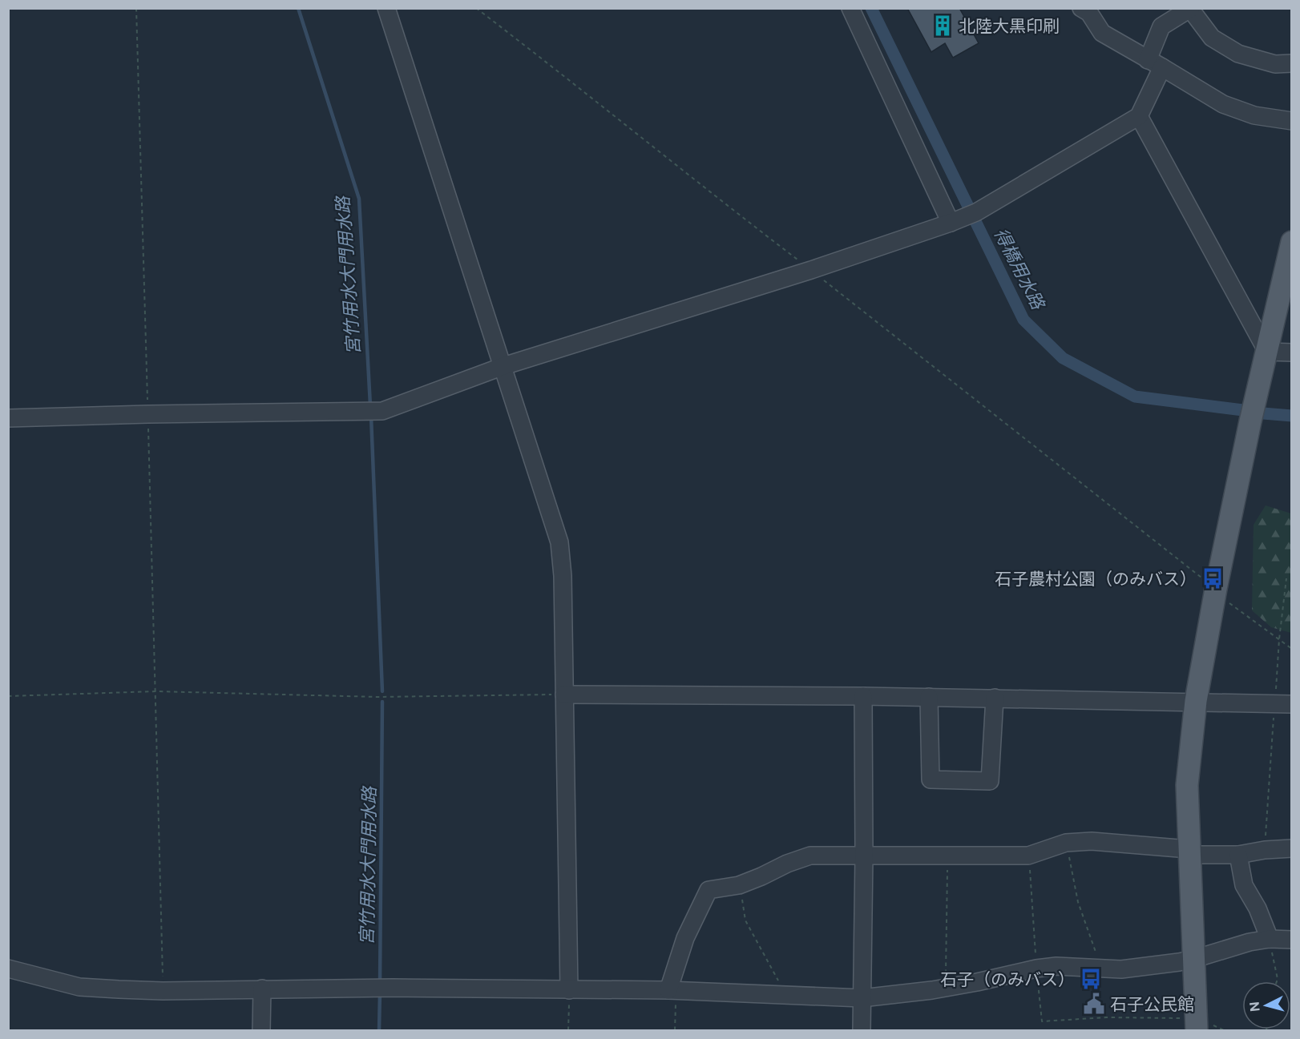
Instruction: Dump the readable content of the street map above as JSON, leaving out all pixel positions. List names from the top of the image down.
{
  "water": ["得橋用水路", "宮竹用水大門用水路"],
  "places": {
    "building": ["北陸大黒印刷"],
    "bus stop": ["石子農村公園（のみバス）", "石子（のみバス）"],
    "public building": ["石子公民館"]
  },
  "north": "left"
}
